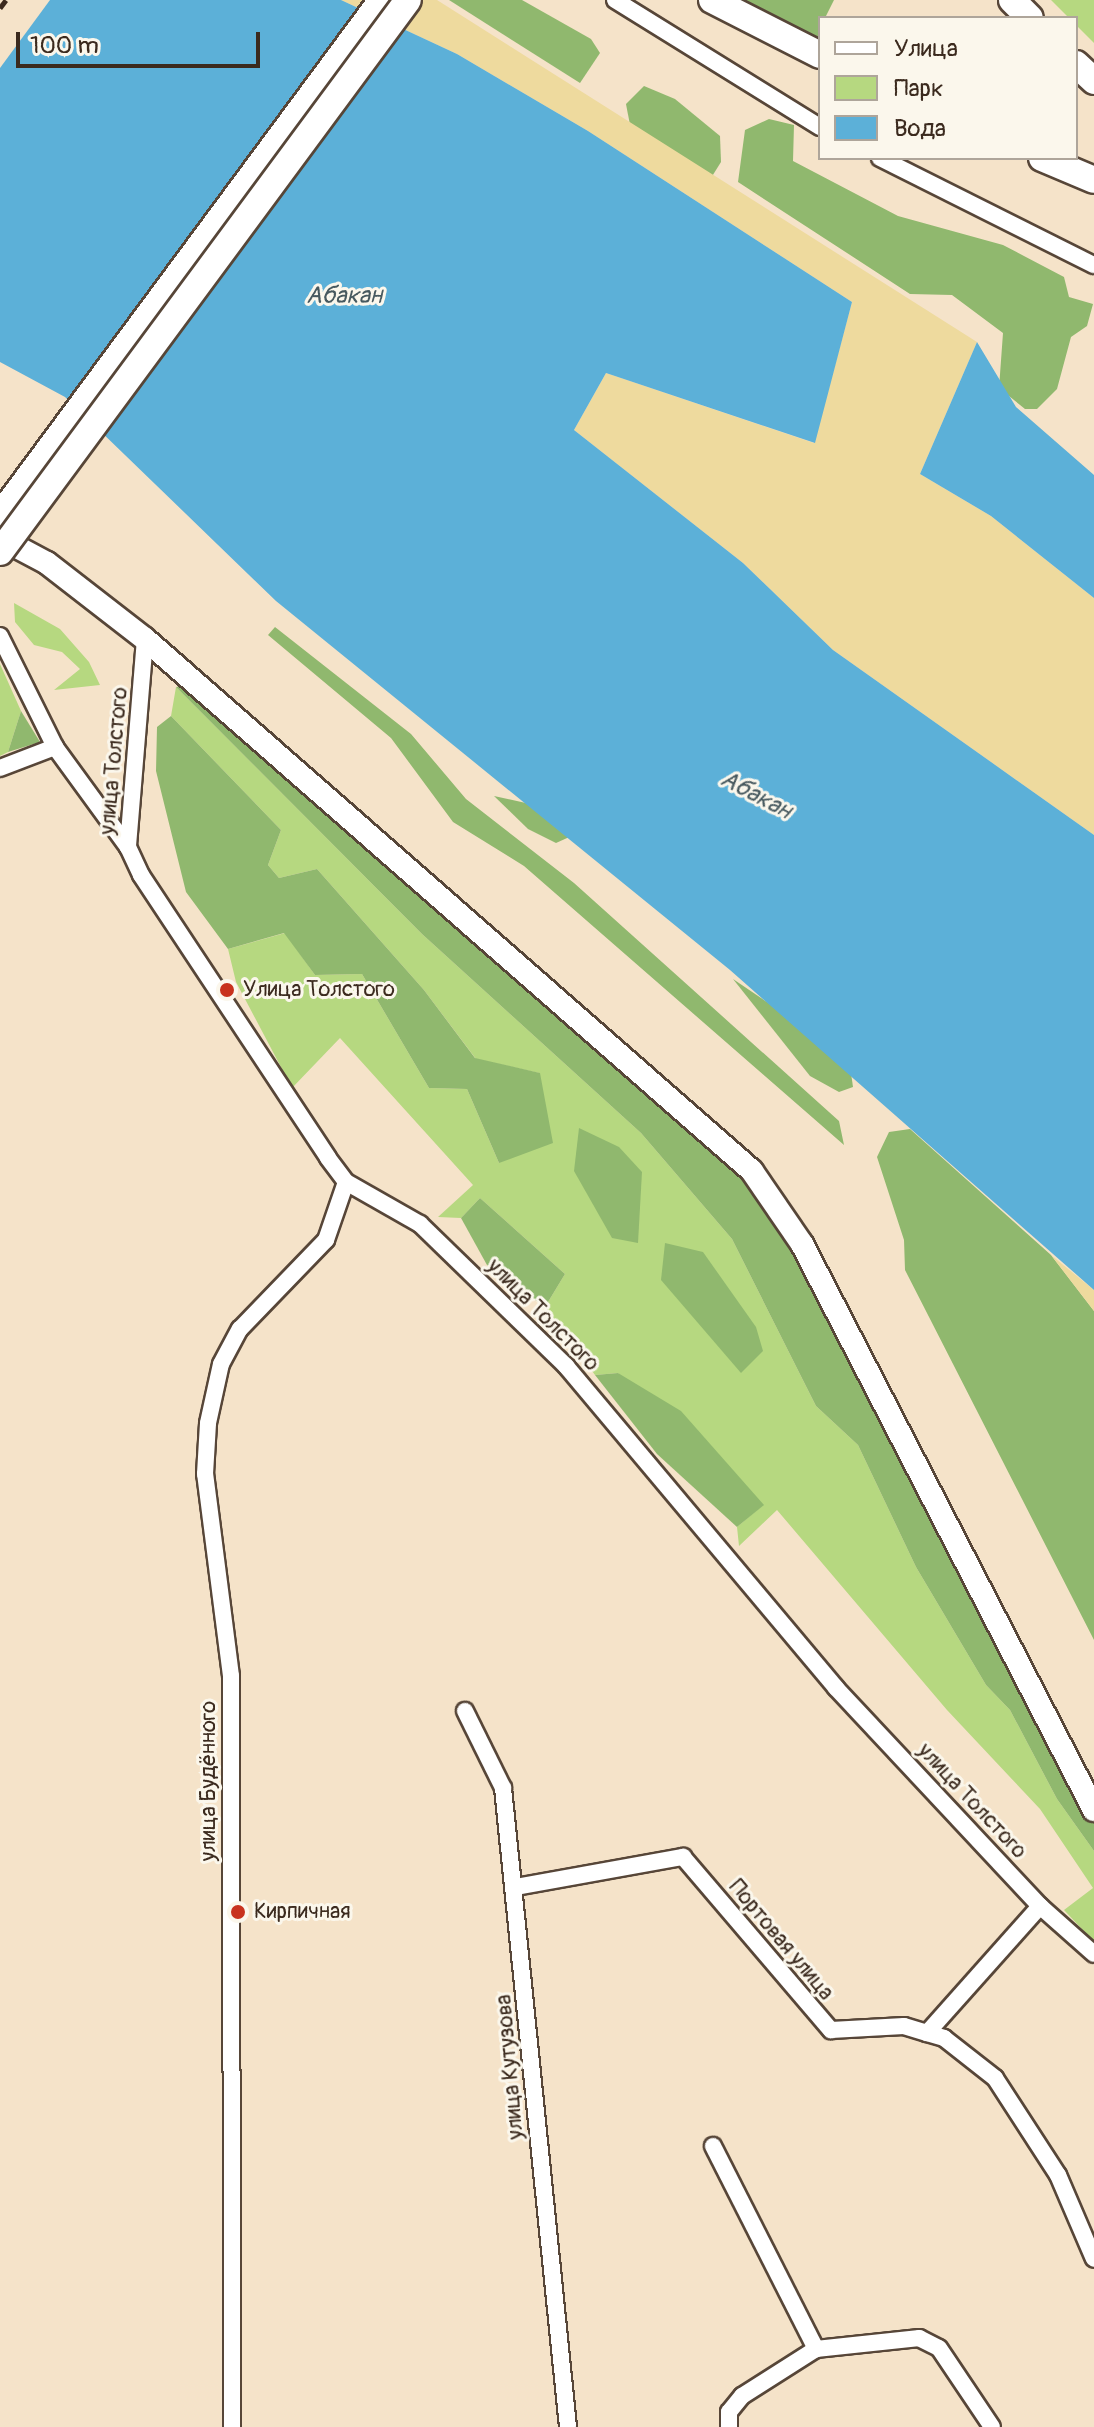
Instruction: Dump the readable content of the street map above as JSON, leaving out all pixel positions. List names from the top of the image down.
{
  "streets": {
    "street": [
      "улица Толстого",
      "улица Будённого",
      "Портовая улица",
      "улица Кутузова"
    ]
  },
  "crossings": [
    ["улица Толстого", "улица Будённого"],
    ["Портовая улица", "улица Кутузова"]
  ],
  "water": ["Абакан"],
  "places": ["Улица Толстого", "Кирпичная"],
  "legend": ["Улица", "Парк", "Вода"],
  "scale_bar": "100 m"
}
